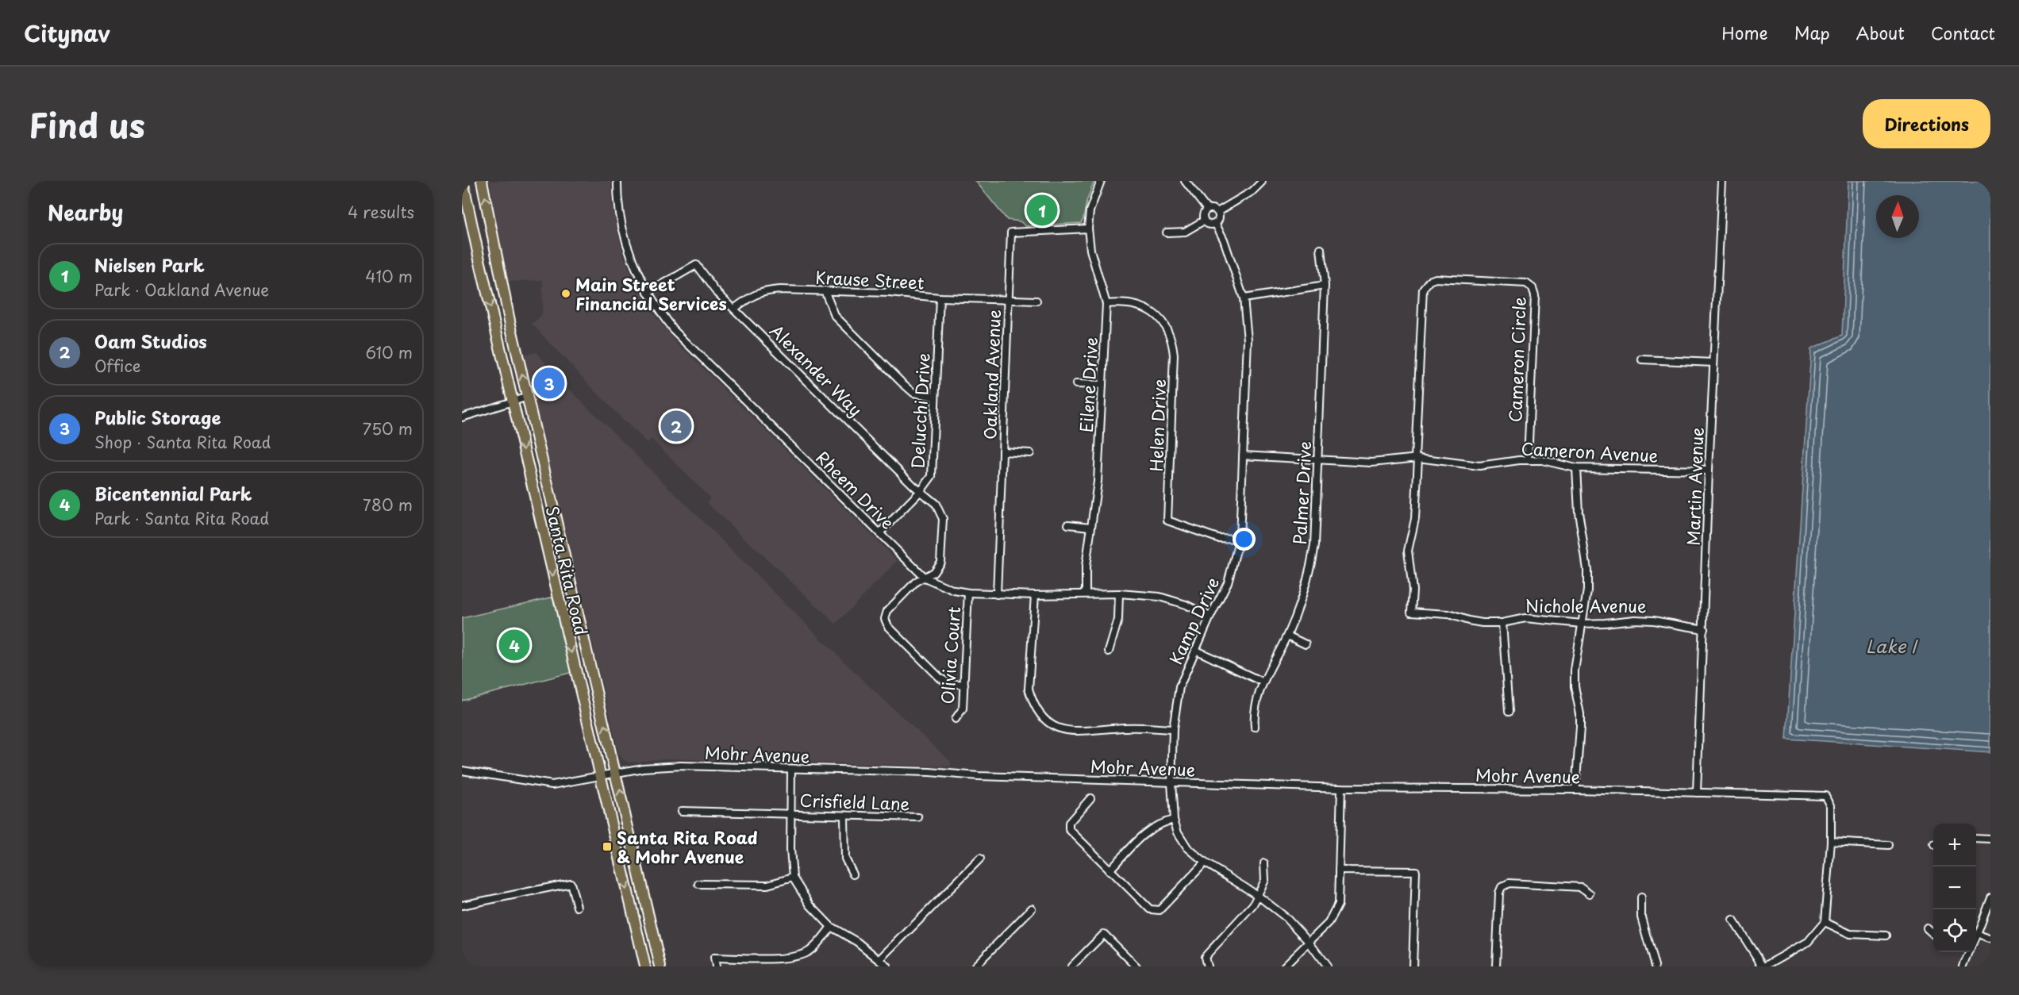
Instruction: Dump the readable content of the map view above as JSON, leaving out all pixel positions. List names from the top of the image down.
{
  "streets": {
    "main road": ["Santa Rita Road"],
    "street": [
      "Krause Street",
      "Cameron Circle",
      "Alexander Way",
      "Oakland Avenue",
      "Eilene Drive",
      "Delucchi Drive",
      "Helen Drive",
      "Cameron Avenue",
      "Martin Avenue",
      "Rheem Drive",
      "Palmer Drive",
      "Nichole Avenue",
      "Kamp Drive",
      "Olivia Court",
      "Mohr Avenue",
      "Crisfield Lane"
    ]
  },
  "crossings": [
    ["Krause Street", "Alexander Way"],
    ["Krause Street", "Oakland Avenue"],
    ["Krause Street", "Delucchi Drive"],
    ["Cameron Circle", "Cameron Avenue"],
    ["Cameron Circle", "Nichole Avenue"],
    ["Alexander Way", "Delucchi Drive"],
    ["Alexander Way", "Rheem Drive"],
    ["Alexander Way", "Olivia Court"],
    ["Oakland Avenue", "Eilene Drive"],
    ["Oakland Avenue", "Rheem Drive"],
    ["Eilene Drive", "Helen Drive"],
    ["Eilene Drive", "Rheem Drive"],
    ["Delucchi Drive", "Rheem Drive"],
    ["Helen Drive", "Kamp Drive"],
    ["Cameron Avenue", "Martin Avenue"],
    ["Cameron Avenue", "Palmer Drive"],
    ["Cameron Avenue", "Nichole Avenue"],
    ["Cameron Avenue", "Kamp Drive"],
    ["Martin Avenue", "Nichole Avenue"],
    ["Martin Avenue", "Mohr Avenue"],
    ["Rheem Drive", "Kamp Drive"],
    ["Rheem Drive", "Olivia Court"],
    ["Santa Rita Road", "Mohr Avenue"],
    ["Kamp Drive", "Mohr Avenue"]
  ],
  "water": ["Lake I"],
  "places": {
    "other": ["Main Street Financial Services"],
    "transit": ["Santa Rita Road & Mohr Avenue"]
  },
  "north": "top",
  "page": {
    "header": "Citynav",
    "nav": [
      "Home",
      "Map",
      "About",
      "Contact"
    ],
    "title": "Find us",
    "buttons": "Directions",
    "heading": ["Nearby", "4 results"],
    "pins": [
      "1",
      "3",
      "2",
      "4"
    ],
    "list": [
      {
        "mark": "1",
        "name": "Nielsen Park",
        "note": "Park · Oakland Avenue",
        "value": "410 m"
      },
      {
        "mark": "2",
        "name": "Oam Studios",
        "note": "Office",
        "value": "610 m"
      },
      {
        "mark": "3",
        "name": "Public Storage",
        "note": "Shop · Santa Rita Road",
        "value": "750 m"
      },
      {
        "mark": "4",
        "name": "Bicentennial Park",
        "note": "Park · Santa Rita Road",
        "value": "780 m"
      }
    ],
    "map_buttons": ["+", "−"]
  }
}
